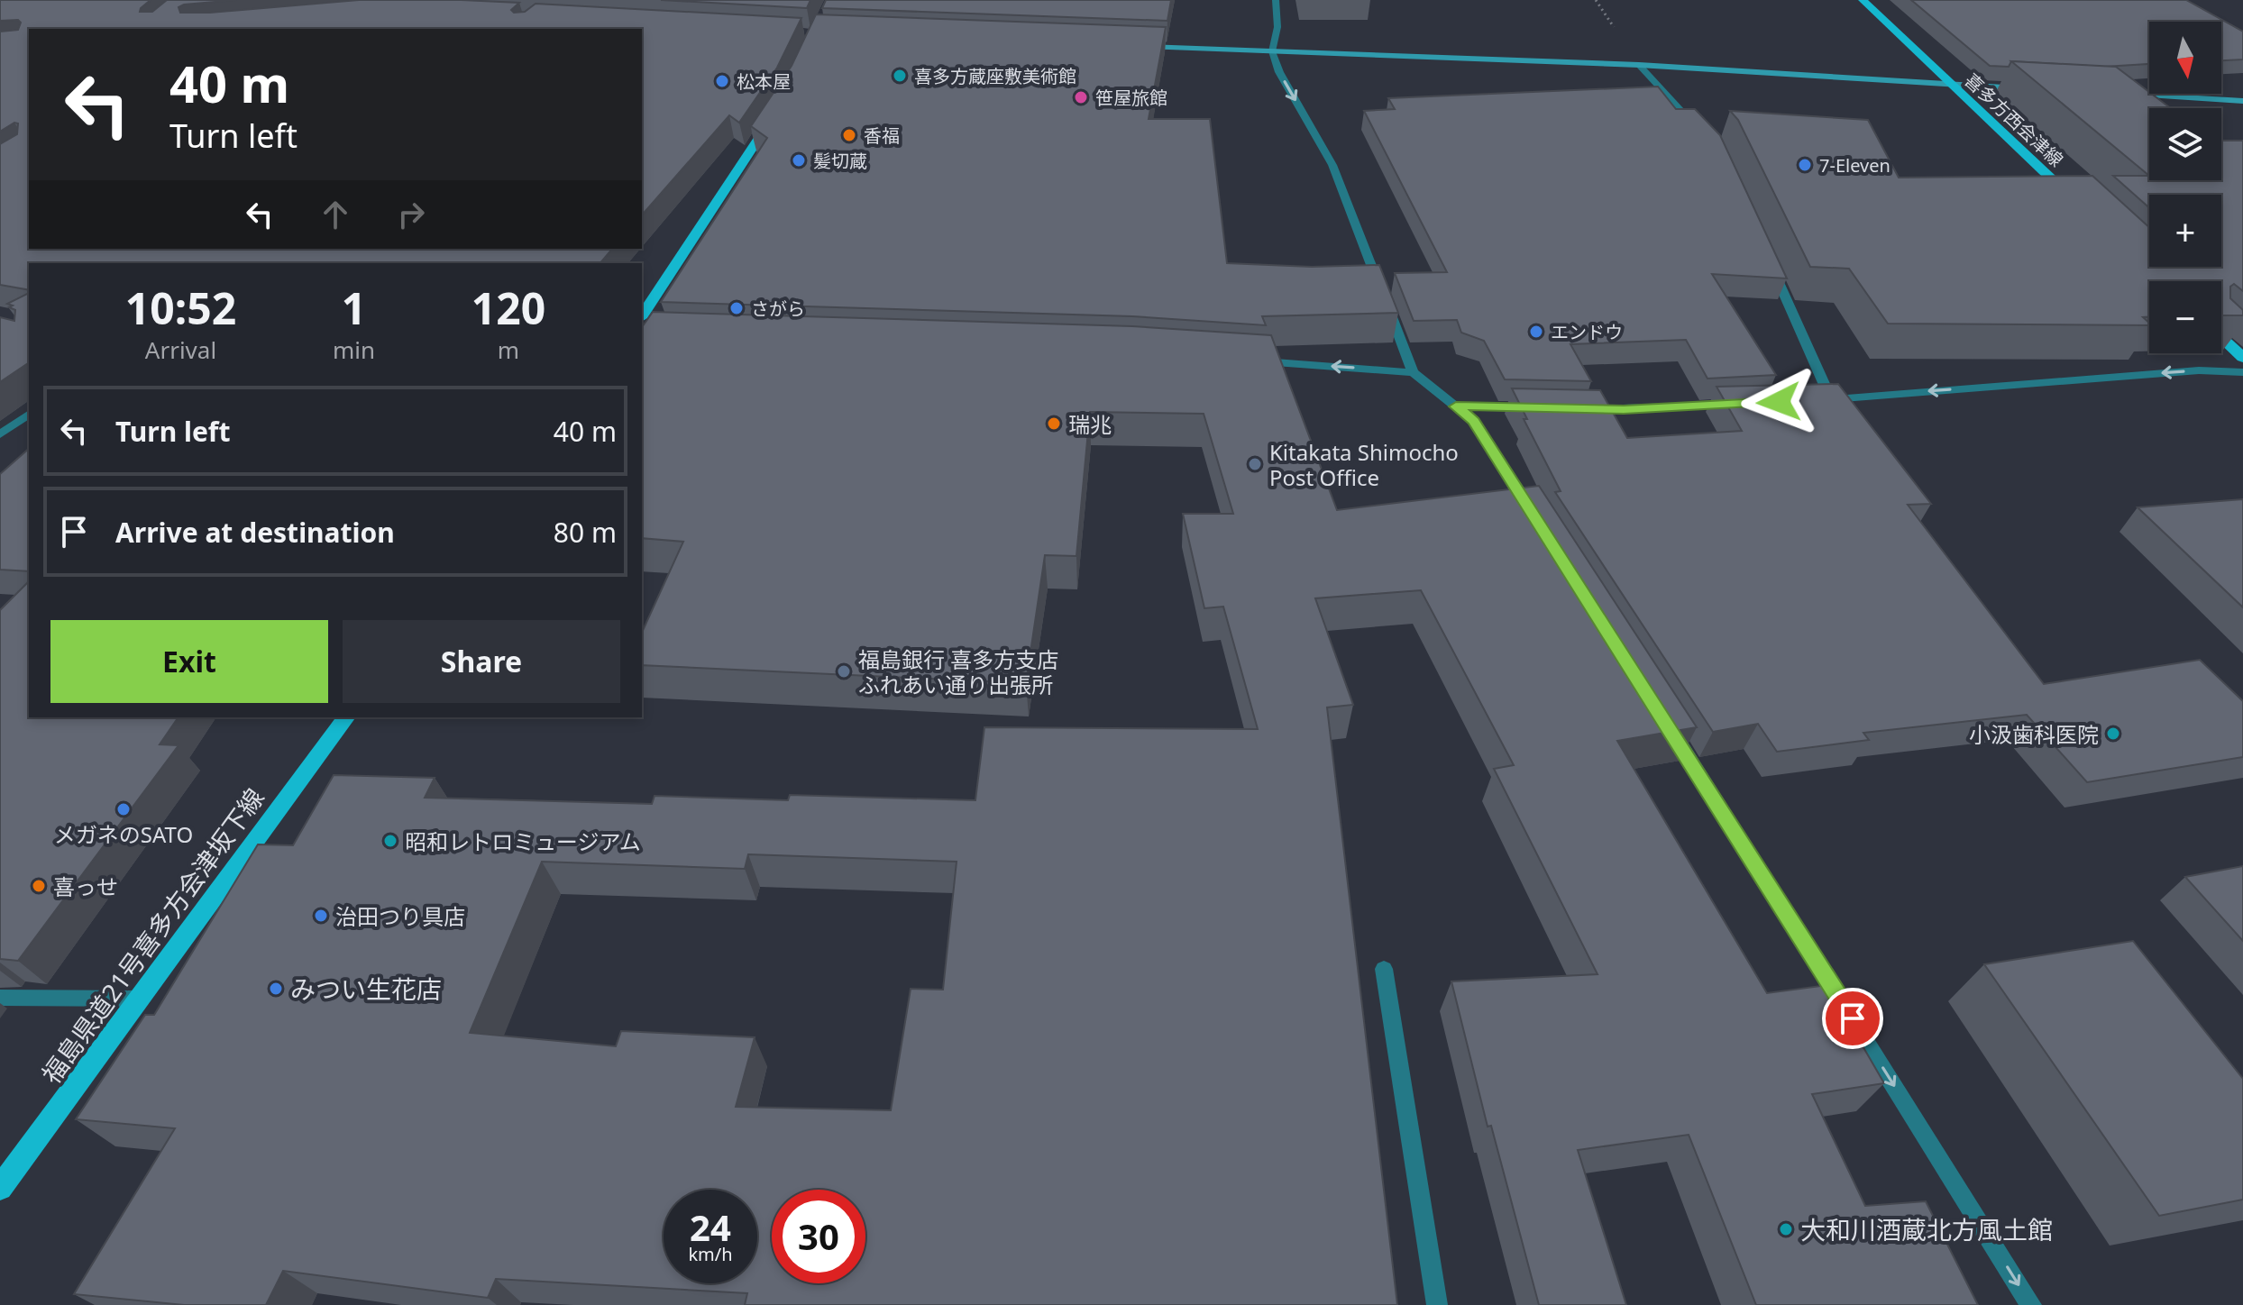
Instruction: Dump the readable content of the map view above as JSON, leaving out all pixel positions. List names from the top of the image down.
{
  "streets": {
    "main road": ["喜多方西会津線", "福島県道21号喜多方会津坂下線"]
  },
  "places": [
    "喜多方蔵座敷美術館",
    "松本屋",
    "笹屋旅館",
    "香福",
    "髪切蔵",
    "7-Eleven",
    "さがら",
    "エンドウ",
    "瑞兆",
    "Kitakata Shimocho Post Office",
    "福島銀行 喜多方支店 ふれあい通り出張所",
    "小汲歯科医院",
    "メガネのSATO",
    "昭和レトロミュージアム",
    "喜っせ",
    "治田つり具店",
    "みつい生花店",
    "大和川酒蔵北方風土館"
  ],
  "north": "bottom",
  "page": {
    "map_buttons": ["+", "−"],
    "turn": ["40 m", "Turn left"],
    "eta": [
      "10:52",
      "Arrival",
      "1",
      "min",
      "120",
      "m"
    ],
    "list": [
      {
        "name": "Turn left",
        "value": "40 m"
      },
      {
        "name": "Arrive at destination",
        "value": "80 m"
      }
    ],
    "buttons": ["Exit", "Share"],
    "speed": "24 km/h",
    "limit": "30"
  }
}
